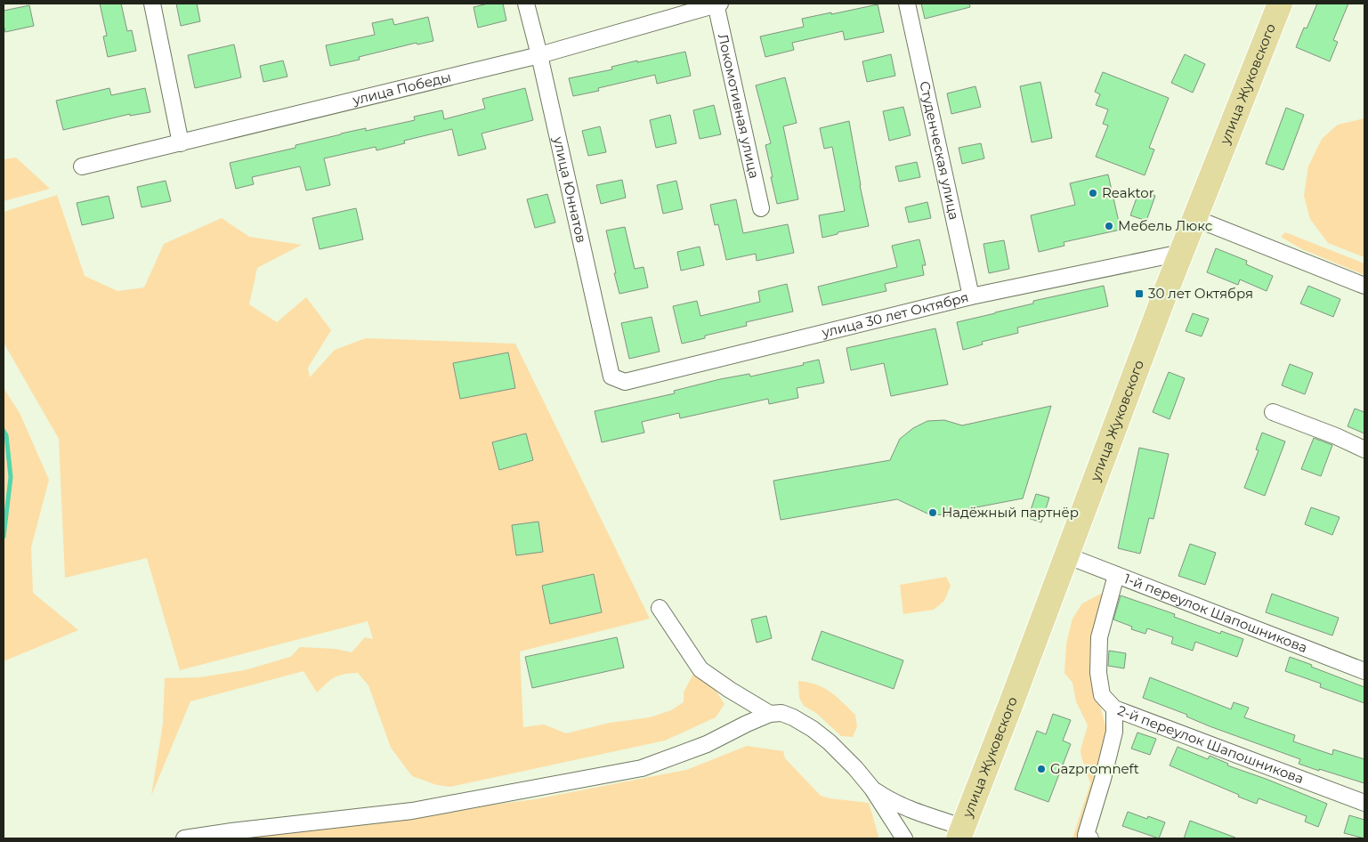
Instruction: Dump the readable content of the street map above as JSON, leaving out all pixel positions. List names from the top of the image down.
{
  "streets": {
    "main road": ["улица Жуковского"],
    "street": [
      "улица Победы",
      "Локомотивная улица",
      "Студенческая улица",
      "улица Юннатов",
      "улица 30 лет Октября",
      "1-й переулок Шапошникова",
      "2-й переулок Шапошникова"
    ]
  },
  "crossings": [
    ["улица Жуковского", "улица 30 лет Октября"],
    ["улица Жуковского", "1-й переулок Шапошникова"],
    ["улица Победы", "Локомотивная улица"],
    ["улица Победы", "улица Юннатов"],
    ["Студенческая улица", "улица 30 лет Октября"],
    ["улица Юннатов", "улица 30 лет Октября"],
    ["1-й переулок Шапошникова", "2-й переулок Шапошникова"]
  ],
  "places": {
    "other": [
      "Reaktor",
      "Мебель Люкс",
      "Надёжный партнёр",
      "Gazpromneft"
    ],
    "transit": ["30 лет Октября"]
  }
}
